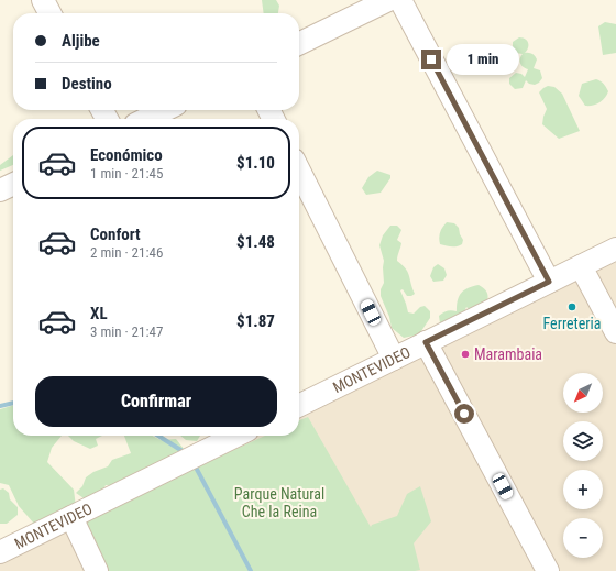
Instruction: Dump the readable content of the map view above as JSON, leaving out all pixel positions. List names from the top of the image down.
{
  "streets": {
    "street": ["MONTEVIDEO"]
  },
  "parks": ["Parque Natural Che la Reina"],
  "places": ["Ferreteria", "Marambaia"],
  "north": "bottom left",
  "page": {
    "banner": ["Aljibe", "Destino"],
    "bubble": "1 min",
    "list": [
      {
        "name": "Económico",
        "note": "1 min · 21:45",
        "value": "$1.10"
      },
      {
        "name": "Confort",
        "note": "2 min · 21:46",
        "value": "$1.48"
      },
      {
        "name": "XL",
        "note": "3 min · 21:47",
        "value": "$1.87"
      }
    ],
    "buttons": "Confirmar",
    "map_buttons": ["+", "−"]
  }
}
